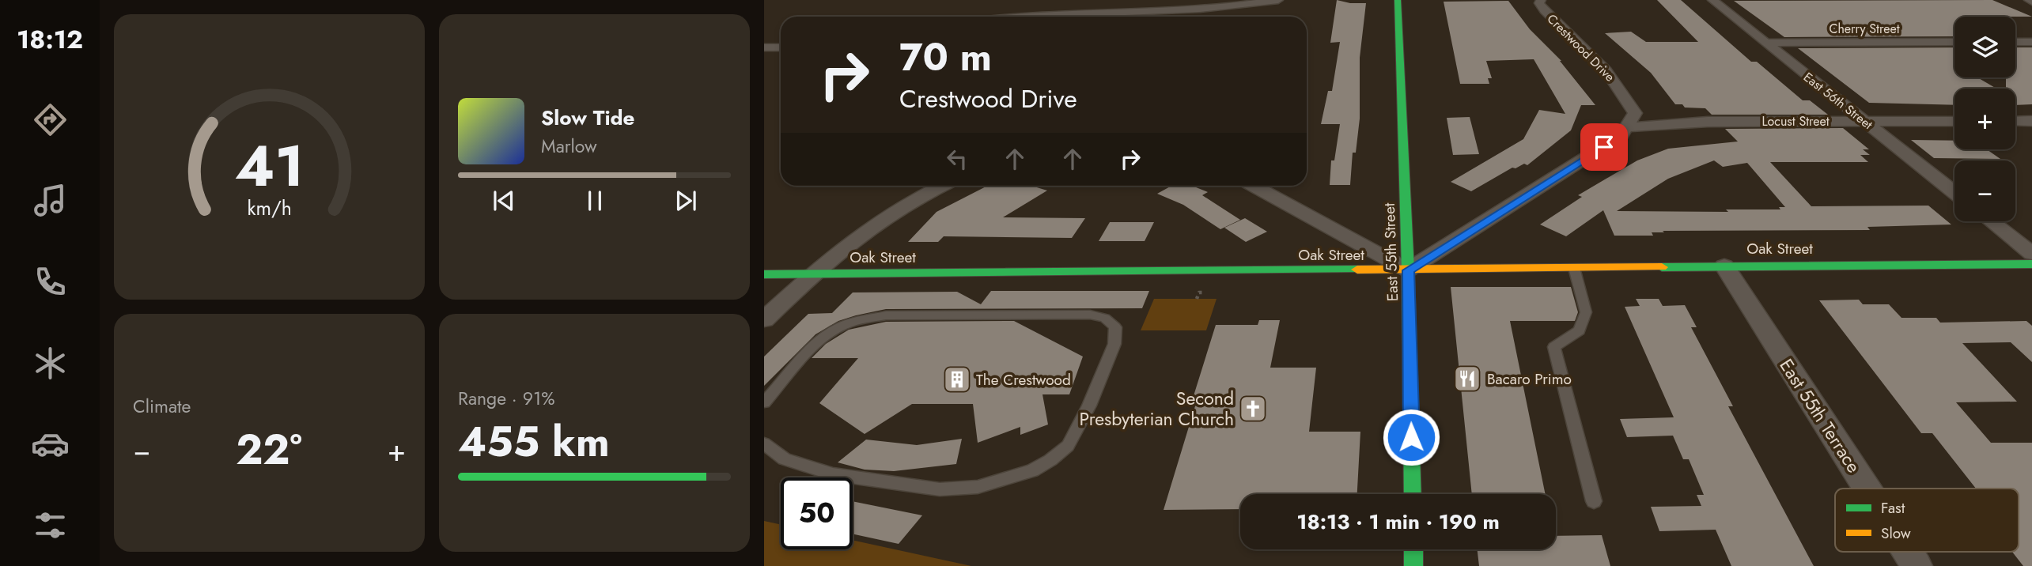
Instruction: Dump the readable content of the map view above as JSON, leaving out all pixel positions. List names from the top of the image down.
{
  "streets": {
    "street": [
      "Cherry Street",
      "Crestwood Drive",
      "East 56th Street",
      "Locust Street",
      "Oak Street",
      "East 55th Street",
      "East 55th Terrace"
    ]
  },
  "crossings": [
    ["Cherry Street", "East 56th Street"],
    ["East 56th Street", "Locust Street"],
    ["Oak Street", "East 55th Street"],
    ["Oak Street", "East 55th Terrace"]
  ],
  "places": {
    "restaurant": ["Bacaro Primo"],
    "building": ["The Crestwood"],
    "church": ["Second Presbyterian Church"]
  },
  "legend": ["Fast", "Slow"],
  "page": {
    "tabs": "18:12",
    "map_buttons": ["+", "−"],
    "turn": ["70 m", "Crestwood Drive"],
    "song": ["Slow Tide", "Marlow"],
    "tile": [
      "Climate",
      ["Range · 91%", "455 km"]
    ],
    "heat": ["−", "22°", "+"],
    "limit": "50",
    "trip": "18:13 · 1 min · 190 m",
    "gauge": ["41", "km/h"]
  }
}
